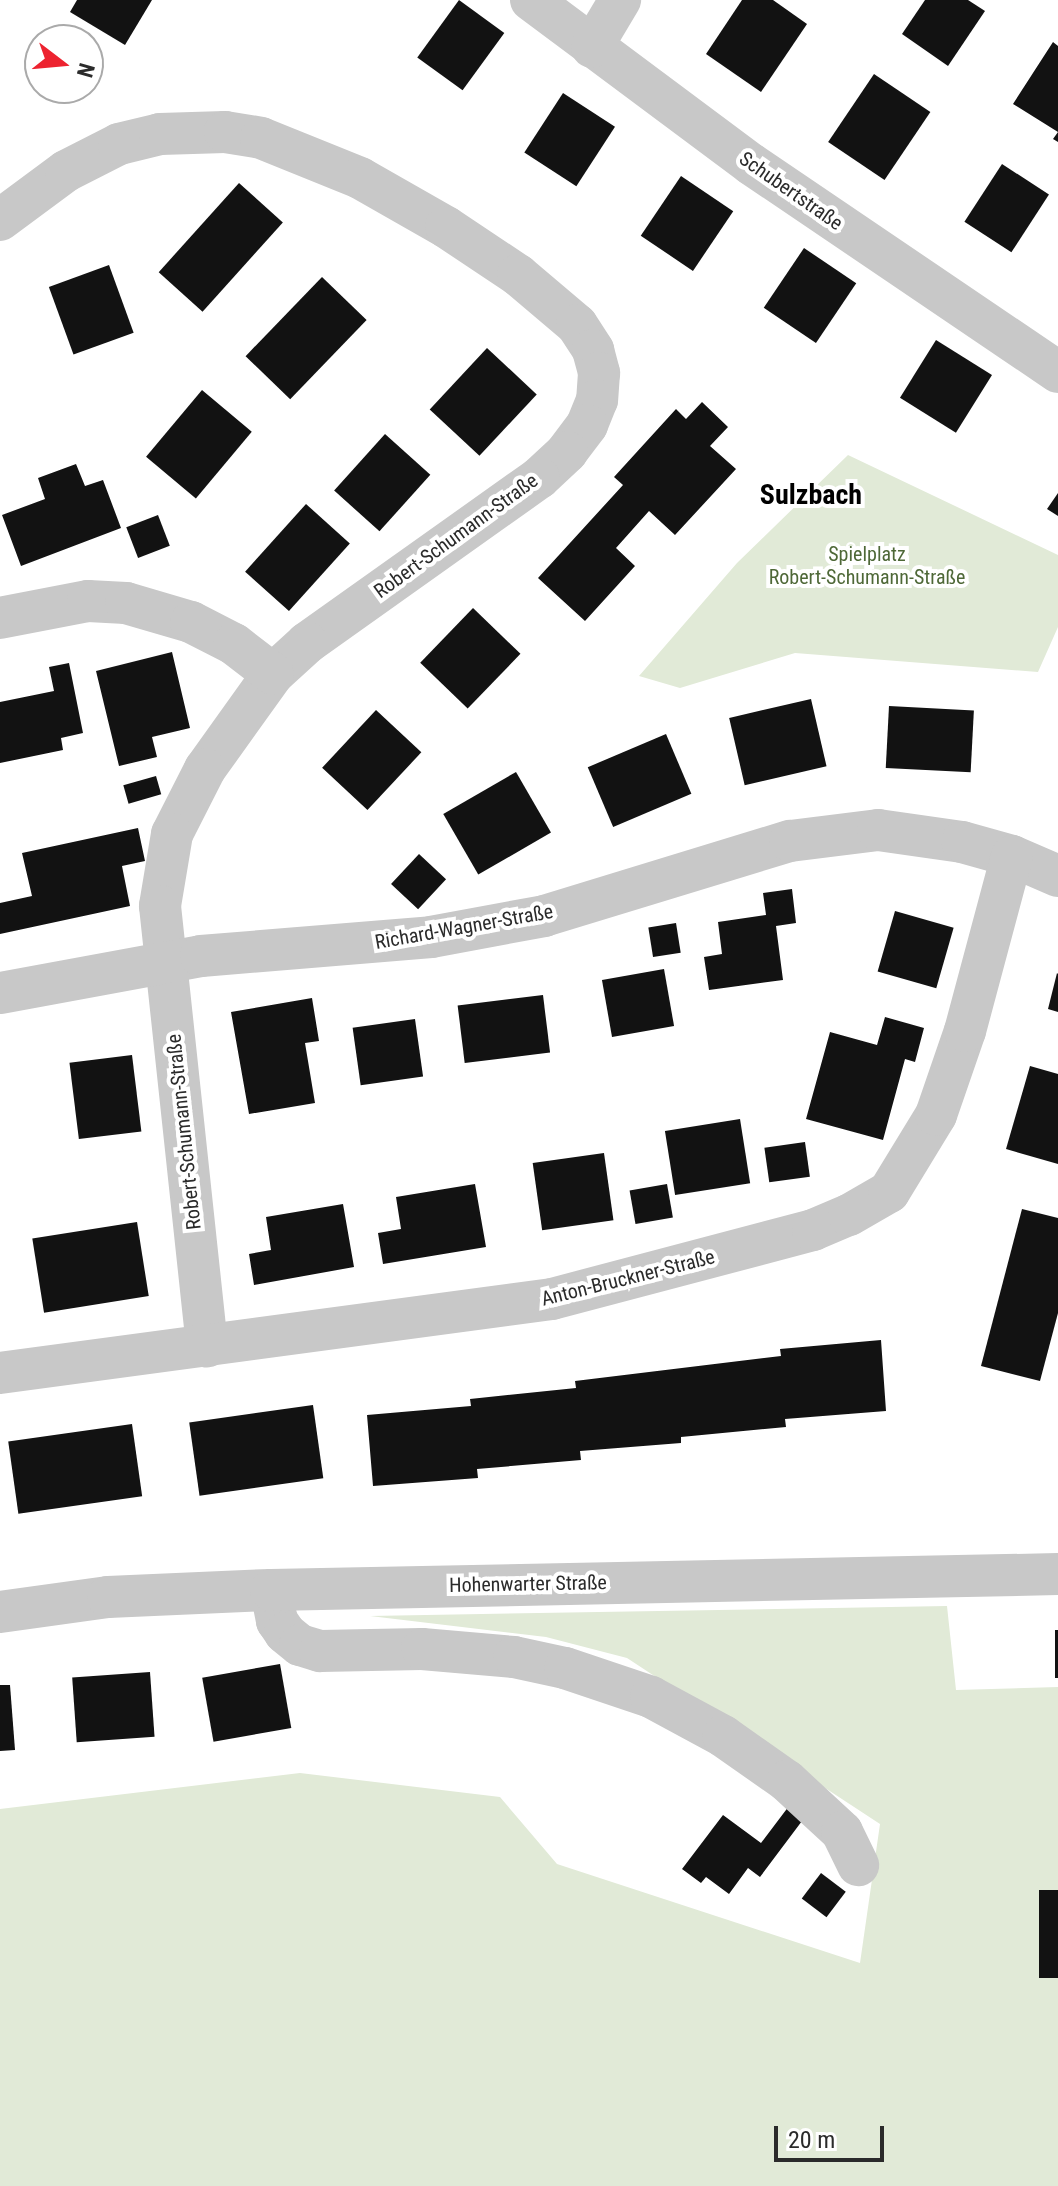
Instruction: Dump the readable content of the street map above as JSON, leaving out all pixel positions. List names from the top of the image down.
{
  "streets": {
    "street": [
      "Schubertstraße",
      "Robert-Schumann-Straße",
      "Richard-Wagner-Straße",
      "Anton-Bruckner-Straße",
      "Hohenwarter Straße"
    ]
  },
  "crossings": [
    ["Robert-Schumann-Straße", "Richard-Wagner-Straße"],
    ["Robert-Schumann-Straße", "Anton-Bruckner-Straße"],
    ["Richard-Wagner-Straße", "Anton-Bruckner-Straße"]
  ],
  "districts": ["Sulzbach"],
  "parks": ["Spielplatz Robert-Schumann-Straße"],
  "scale_bar": "20 m",
  "north": "right"
}
